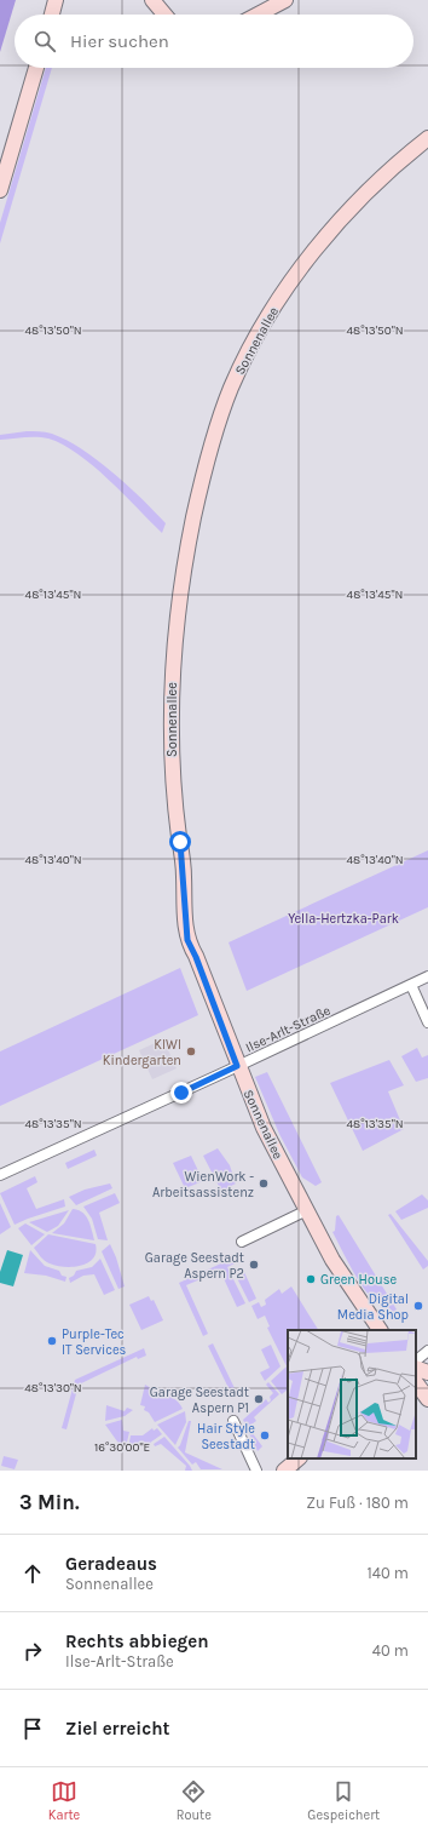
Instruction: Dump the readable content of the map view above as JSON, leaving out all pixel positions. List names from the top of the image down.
{
  "streets": {
    "street": ["Sonnenallee", "Ilse-Arlt-Straße"]
  },
  "crossings": [
    ["Sonnenallee", "Ilse-Arlt-Straße"]
  ],
  "parks": ["Yella-Hertzka-Park"],
  "places": [
    "KIWI Kindergarten",
    "WienWork - Arbeitsassistenz",
    "Garage Seestadt Aspern P2",
    "Green House",
    "Digital Media Shop",
    "Purple-Tec IT Services",
    "Garage Seestadt Aspern P1",
    "Hair Style Seestadt"
  ],
  "page": {
    "search": "Hier suchen",
    "heading": ["3 Min.", "Zu Fuß · 180 m"],
    "list": [
      ["Geradeaus", "Sonnenallee", "140 m"],
      ["Rechts abbiegen", "Ilse-Arlt-Straße", "40 m"],
      "Ziel erreicht"
    ],
    "nav": ["Karte", "Route", "Gespeichert"]
  },
  "coordinates": [
    "48°13'50\"N",
    "48°13'45\"N",
    "48°13'40\"N",
    "48°13'35\"N",
    "48°13'30\"N",
    "16°30'00\"E"
  ]
}
